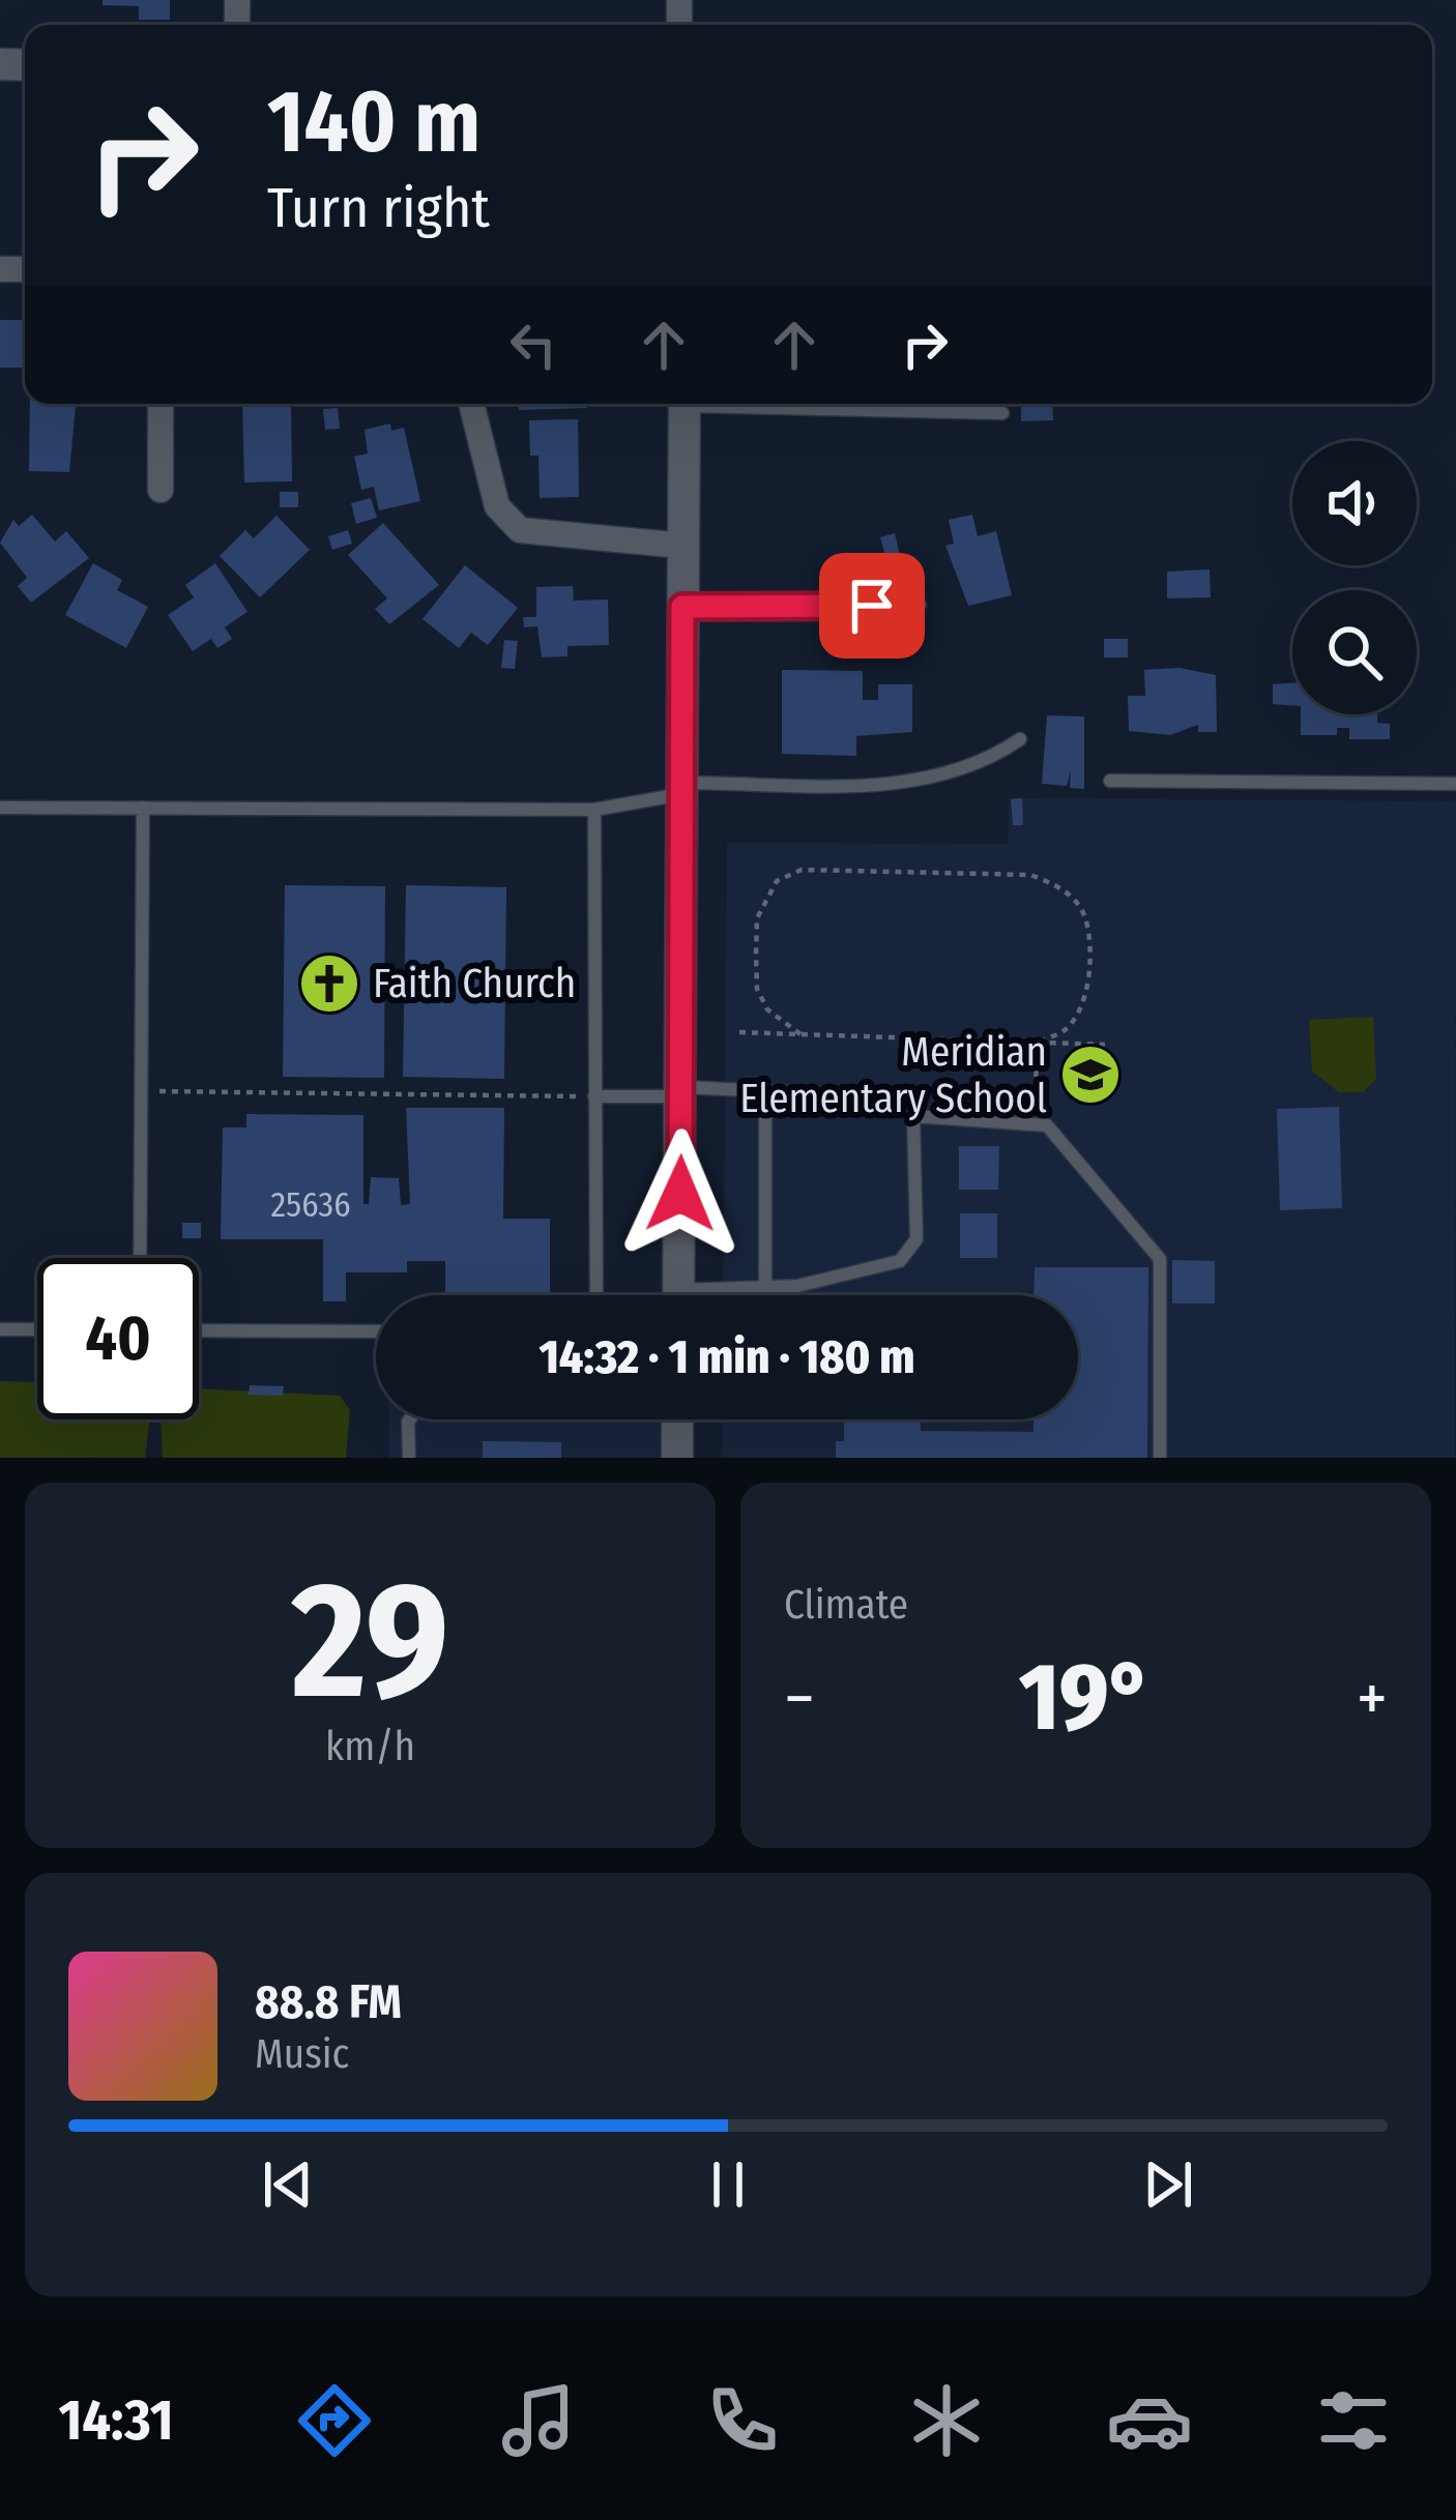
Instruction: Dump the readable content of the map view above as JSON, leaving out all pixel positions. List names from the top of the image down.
{
  "places": {
    "church": ["Faith Church"],
    "school or university": ["Meridian Elementary School"]
  },
  "house_numbers": ["25636"],
  "page": {
    "turn": ["140 m", "Turn right"],
    "limit": "40",
    "trip": "14:32 · 1 min · 180 m",
    "tile": [
      ["29", "km/h"],
      "Climate"
    ],
    "heat": ["−", "19°", "+"],
    "song": ["88.8 FM", "Music"],
    "tabs": "14:31"
  }
}
